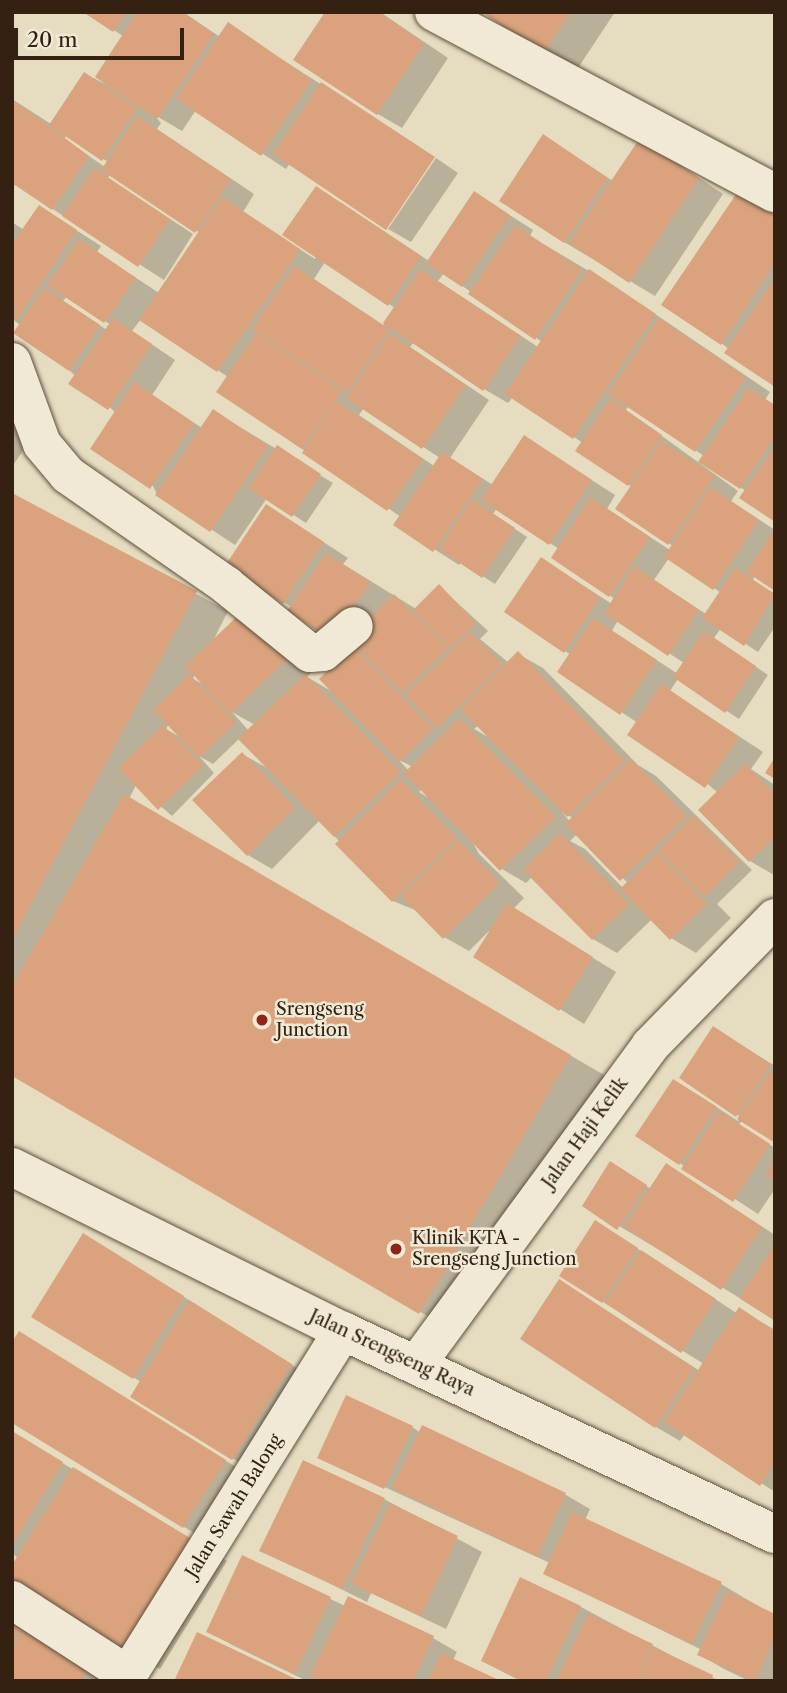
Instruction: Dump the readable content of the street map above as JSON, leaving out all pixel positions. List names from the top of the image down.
{
  "streets": {
    "street": ["Jalan Haji Kelik", "Jalan Srengseng Raya", "Jalan Sawah Balong"]
  },
  "crossings": [
    ["Jalan Haji Kelik", "Jalan Srengseng Raya"],
    ["Jalan Srengseng Raya", "Jalan Sawah Balong"]
  ],
  "places": ["Srengseng Junction", "Klinik KTA - Srengseng Junction"],
  "scale_bar": "20 m"
}
